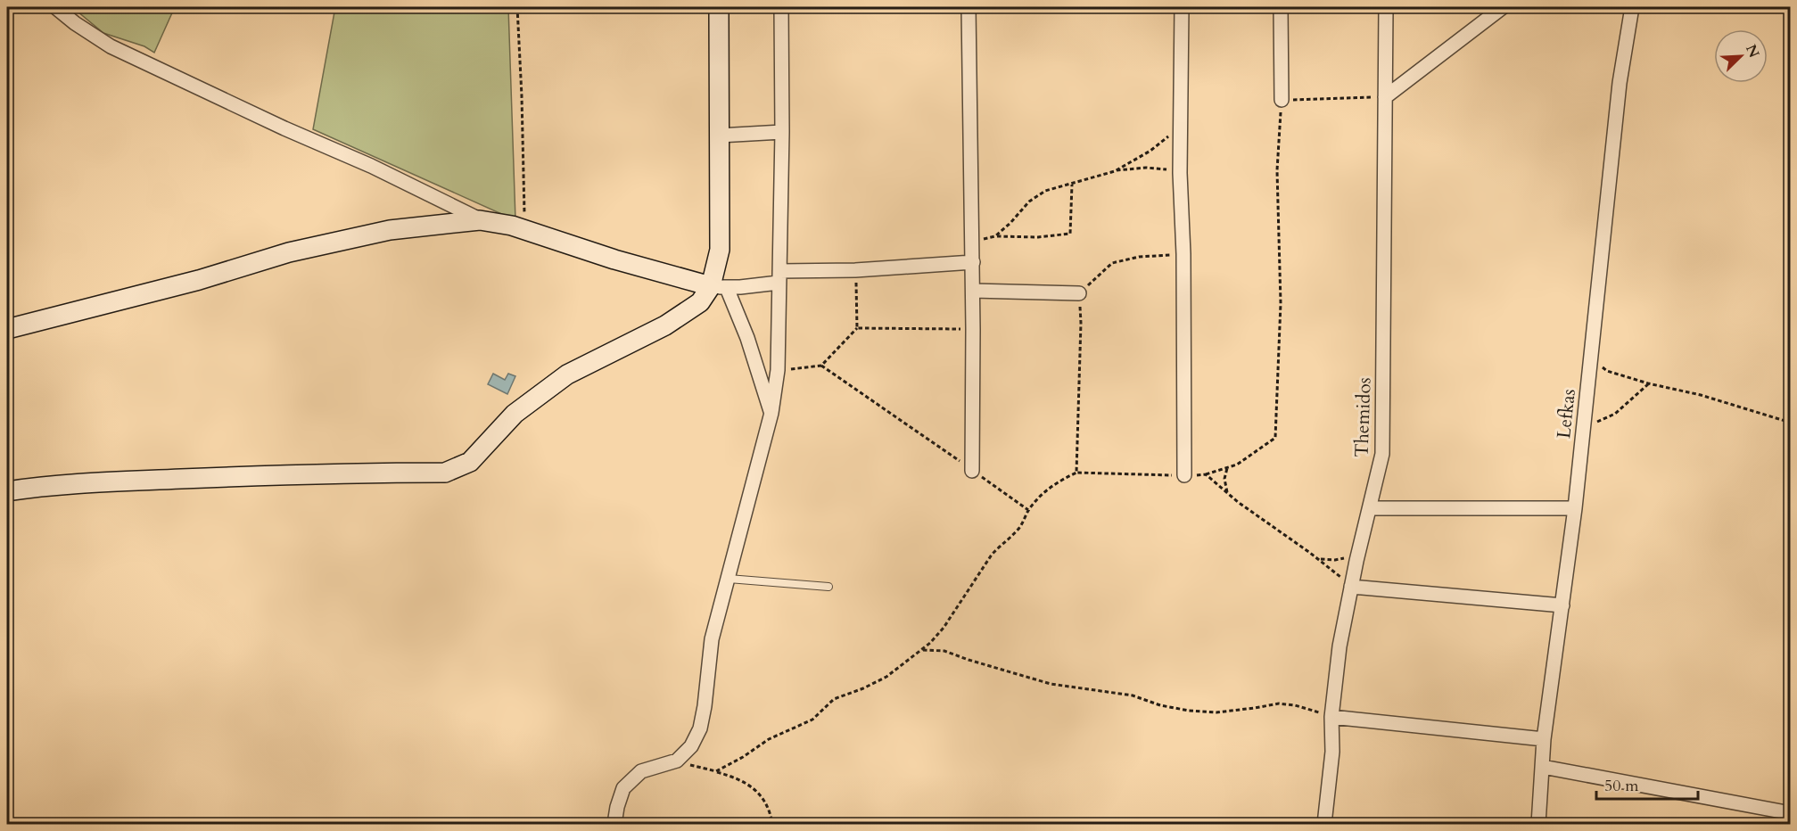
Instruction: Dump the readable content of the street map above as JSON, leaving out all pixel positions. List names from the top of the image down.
{
  "streets": {
    "street": ["Lefkas", "Themidos"]
  },
  "scale_bar": "50 m",
  "north": "top right"
}
